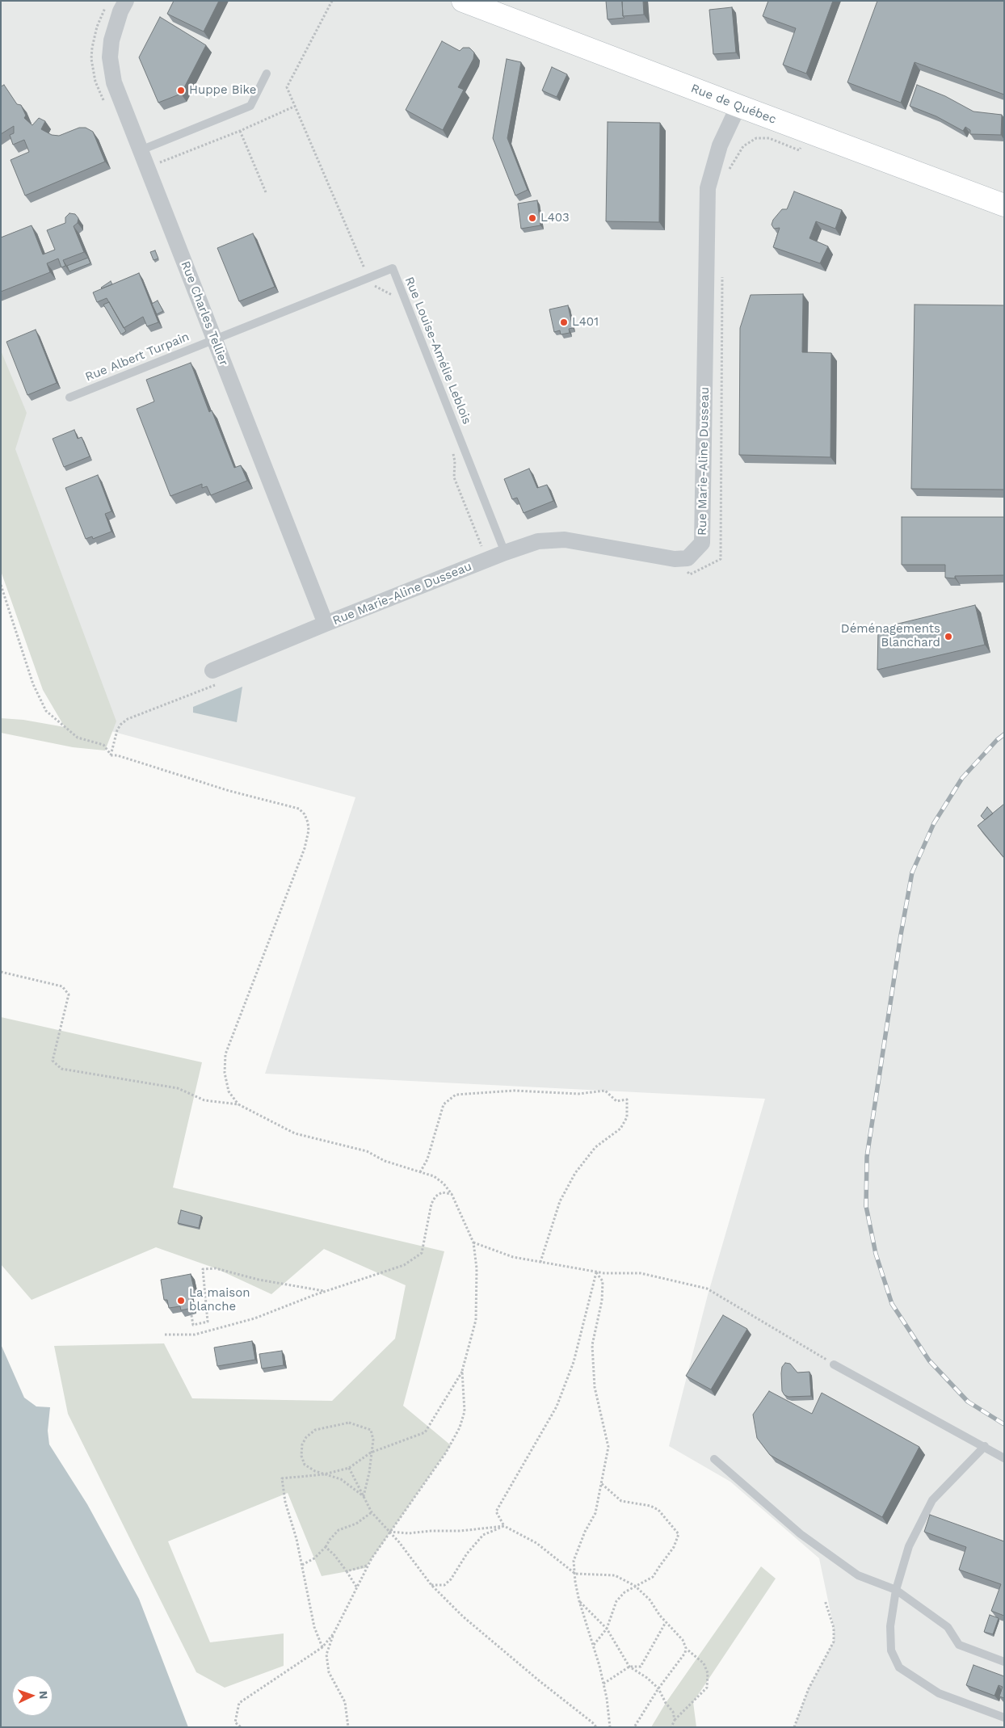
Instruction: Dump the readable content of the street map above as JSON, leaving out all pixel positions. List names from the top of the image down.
{
  "streets": {
    "street": ["Rue de Québec", "Rue Charles Tellier", "Rue Marie-Aline Dusseau"],
    "lane": ["Rue Louise-Amélie Leblois", "Rue Albert Turpain"]
  },
  "crossings": [
    ["Rue de Québec", "Rue Marie-Aline Dusseau"],
    ["Rue Charles Tellier", "Rue Louise-Amélie Leblois"],
    ["Rue Charles Tellier", "Rue Albert Turpain"],
    ["Rue Charles Tellier", "Rue Marie-Aline Dusseau"],
    ["Rue Louise-Amélie Leblois", "Rue Albert Turpain"],
    ["Rue Louise-Amélie Leblois", "Rue Marie-Aline Dusseau"]
  ],
  "places": [
    "Huppe Bike",
    "L403",
    "L401",
    "Déménagements Blanchard",
    "La maison blanche"
  ],
  "north": "right"
}
